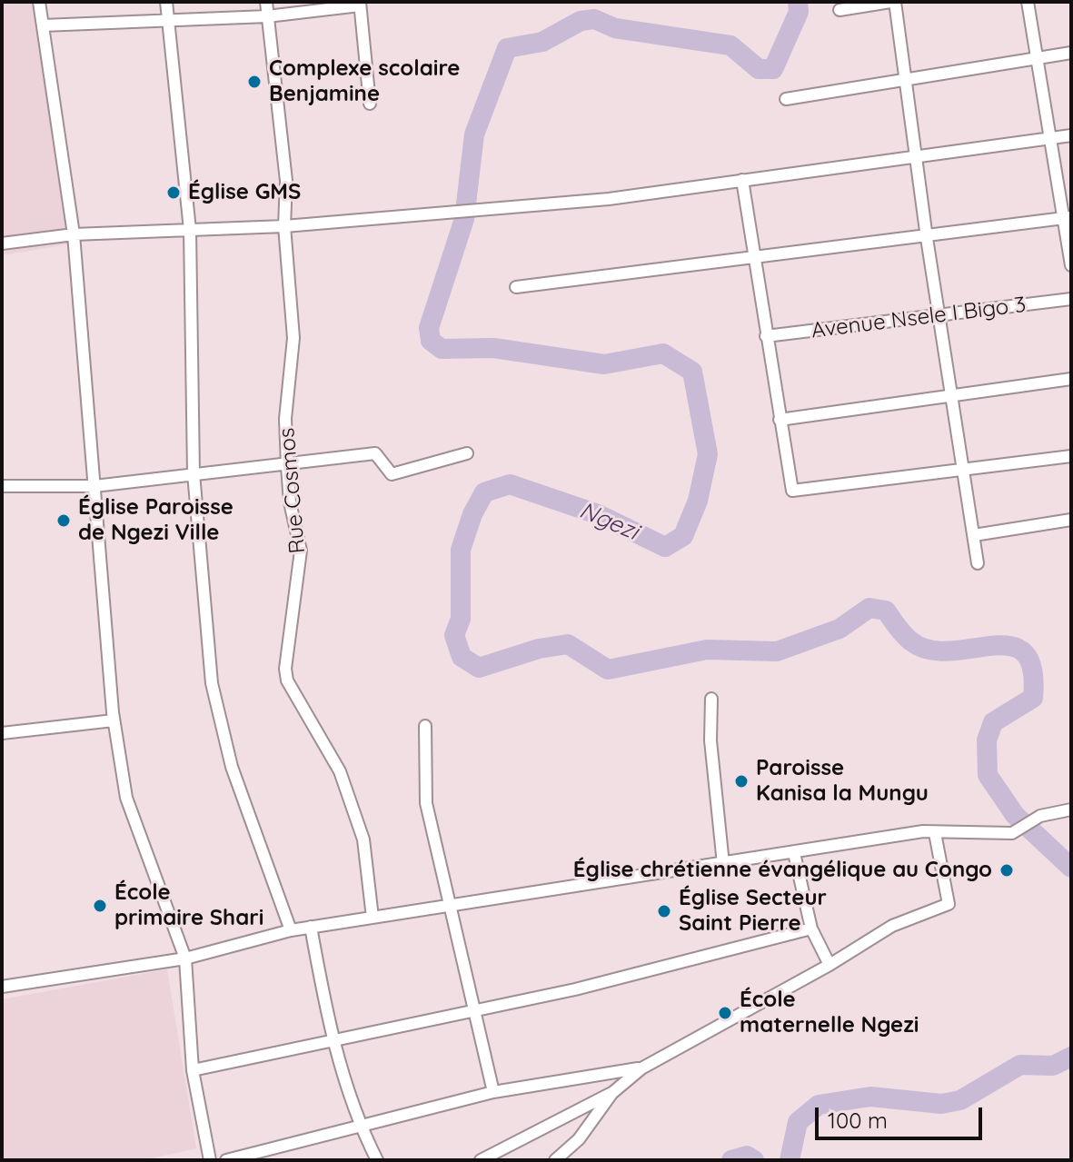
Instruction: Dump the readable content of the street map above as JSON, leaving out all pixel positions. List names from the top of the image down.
{
  "streets": {
    "street": ["Avenue Nsele I Bigo 3", "Rue Cosmos"]
  },
  "water": ["Ngezi"],
  "places": [
    "Complexe scolaire Benjamine",
    "Église GMS",
    "Église Paroisse de Ngezi Ville",
    "Paroisse Kanisa la Mungu",
    "Église chrétienne évangélique au Congo",
    "École primaire Shari",
    "Église Secteur Saint Pierre",
    "École maternelle Ngezi"
  ],
  "scale_bar": "100 m"
}
